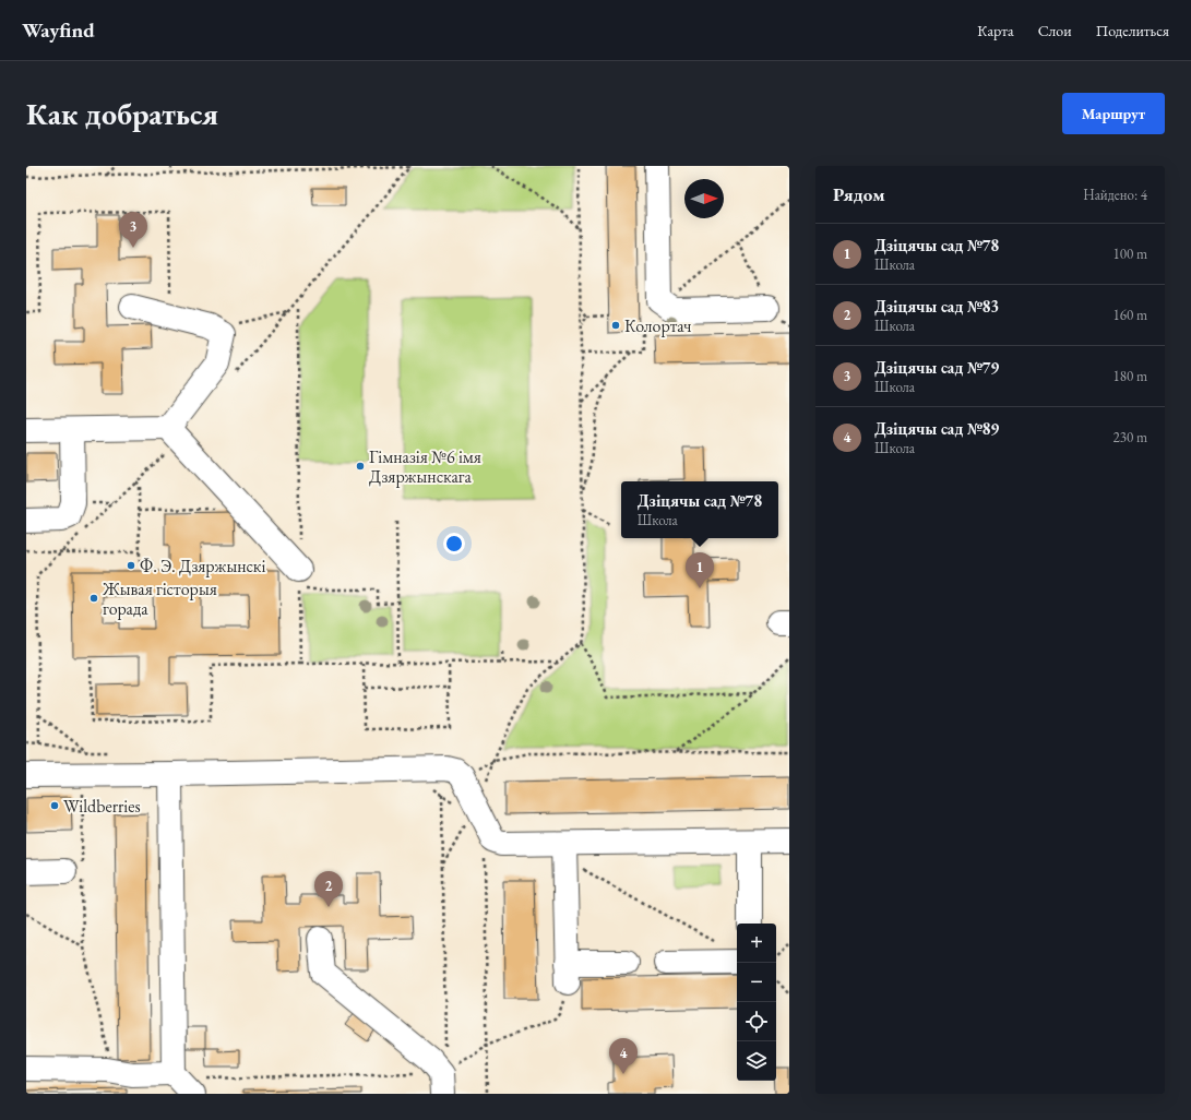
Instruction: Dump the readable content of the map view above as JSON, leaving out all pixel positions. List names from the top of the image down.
{
  "places": [
    "Колортач",
    "Гімназія №6 імя Дзяржынскага",
    "Ф. Э. Дзяржынскі",
    "Жывая гісторыя горада",
    "Wildberries"
  ],
  "north": "right",
  "page": {
    "header": "Wayfind",
    "nav": ["Карта", "Слои", "Поделиться"],
    "buttons": "Маршрут",
    "title": "Как добраться",
    "heading": ["Рядом", "Найдено: 4"],
    "pins": [
      "3",
      "1",
      "2",
      "4"
    ],
    "list": [
      {
        "mark": "1",
        "name": "Дзіцячы сад №78",
        "note": "Школа",
        "value": "100 m"
      },
      {
        "mark": "2",
        "name": "Дзіцячы сад №83",
        "note": "Школа",
        "value": "160 m"
      },
      {
        "mark": "3",
        "name": "Дзіцячы сад №79",
        "note": "Школа",
        "value": "180 m"
      },
      {
        "mark": "4",
        "name": "Дзіцячы сад №89",
        "note": "Школа",
        "value": "230 m"
      }
    ],
    "popup": ["Дзіцячы сад №78", "Школа"],
    "map_buttons": ["+", "−"]
  }
}
